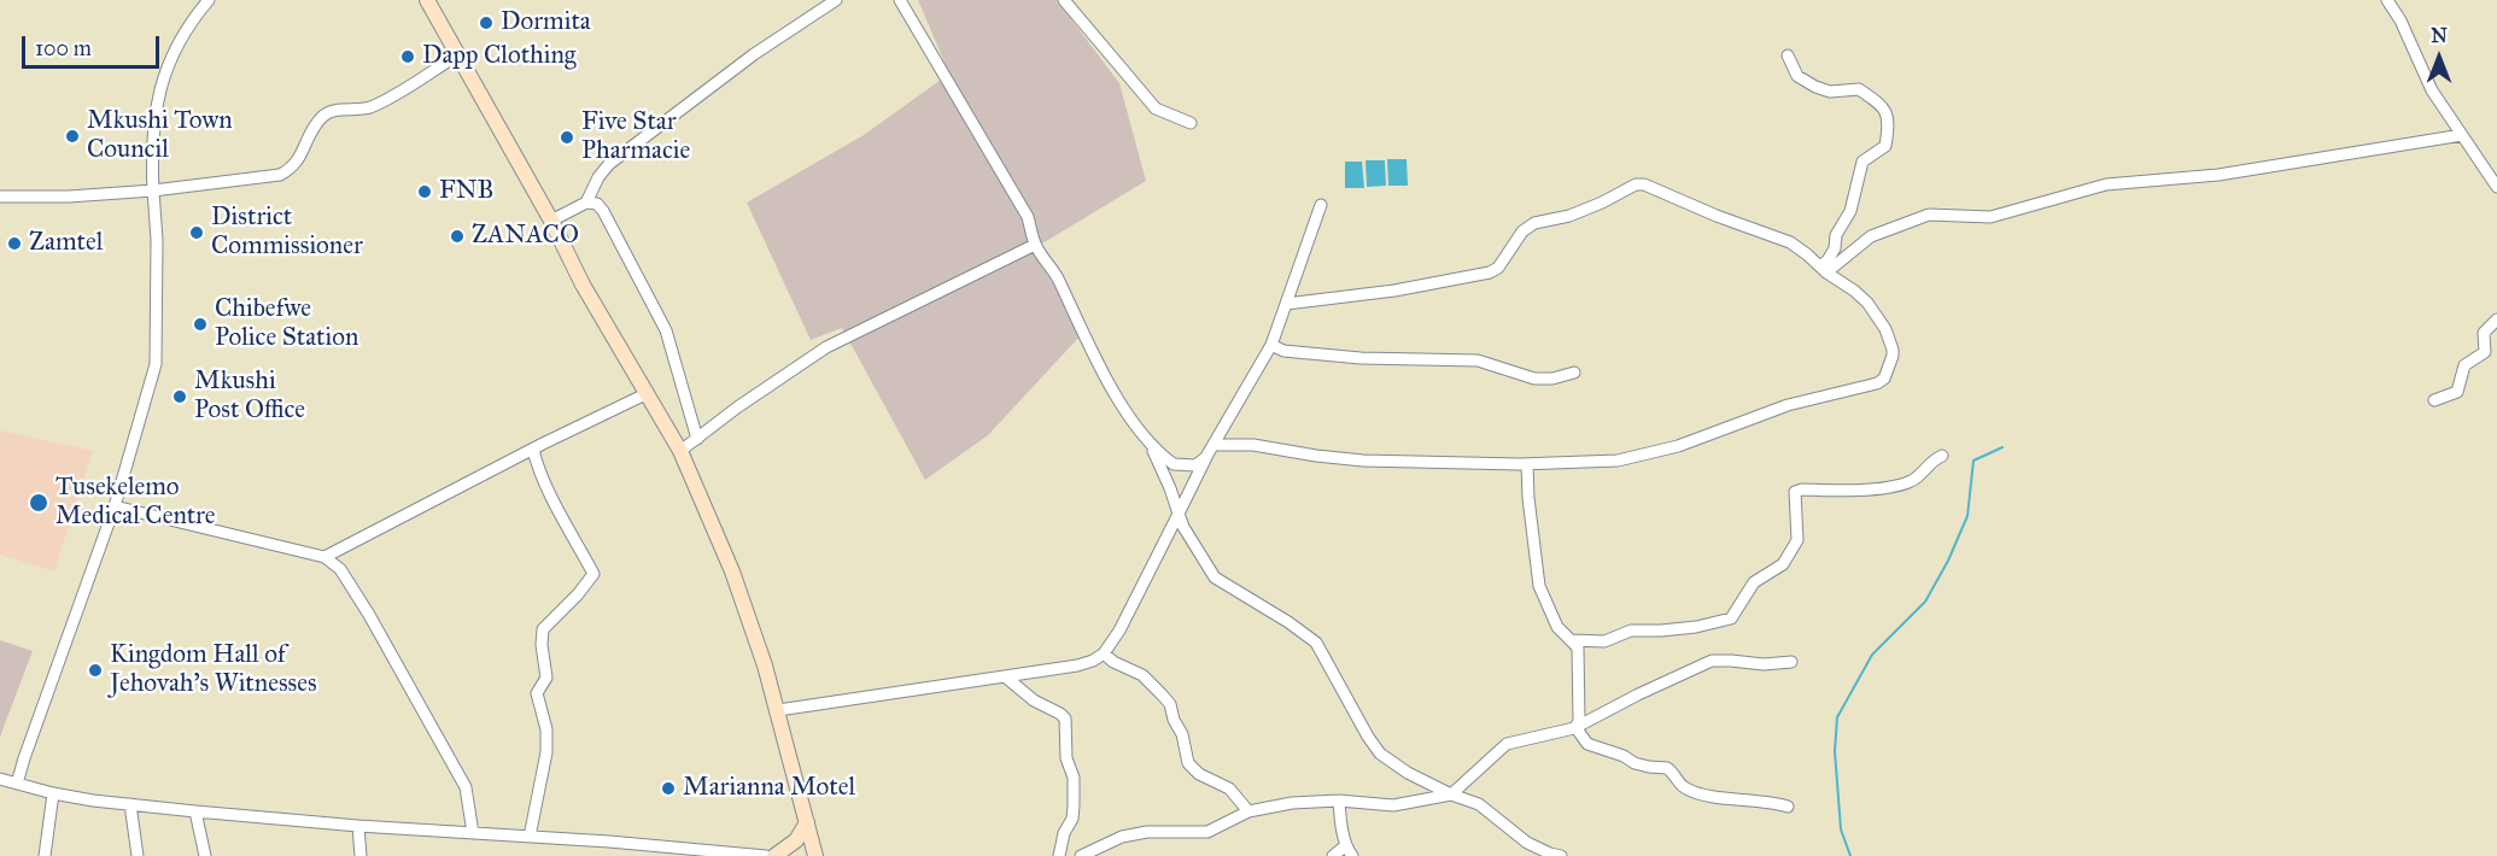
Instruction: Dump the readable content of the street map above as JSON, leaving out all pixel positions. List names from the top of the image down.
{
  "places": [
    "Dormita",
    "Dapp Clothing",
    "Mkushi Town Council",
    "Five Star Pharmacie",
    "FNB",
    "District Commissioner",
    "ZANACO",
    "Zamtel",
    "Chibefwe Police Station",
    "Mkushi Post Office",
    "Tusekelemo Medical Centre",
    "Kingdom Hall of Jehovah's Witnesses",
    "Marianna Motel"
  ],
  "scale_bar": "100 m",
  "north": "top"
}
